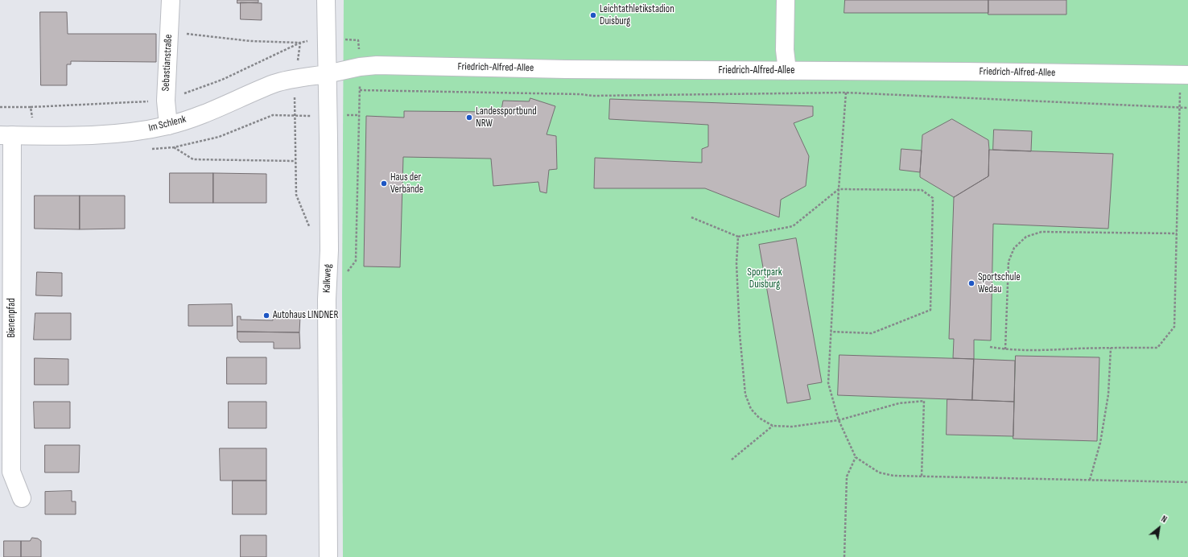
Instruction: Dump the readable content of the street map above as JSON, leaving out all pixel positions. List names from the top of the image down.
{
  "streets": {
    "street": [
      "Sebastianstraße",
      "Friedrich-Alfred-Allee",
      "Im Schlenk",
      "Kalkweg",
      "Bienenpfad"
    ]
  },
  "crossings": [
    ["Sebastianstraße", "Im Schlenk"],
    ["Friedrich-Alfred-Allee", "Im Schlenk"],
    ["Friedrich-Alfred-Allee", "Kalkweg"],
    ["Im Schlenk", "Kalkweg"],
    ["Im Schlenk", "Bienenpfad"]
  ],
  "parks": ["Sportpark Duisburg"],
  "places": [
    "Leichtathletikstadion Duisburg",
    "Landessportbund NRW",
    "Haus der Verbände",
    "Sportschule Wedau",
    "Autohaus LINDNER"
  ],
  "north": "top right"
}
